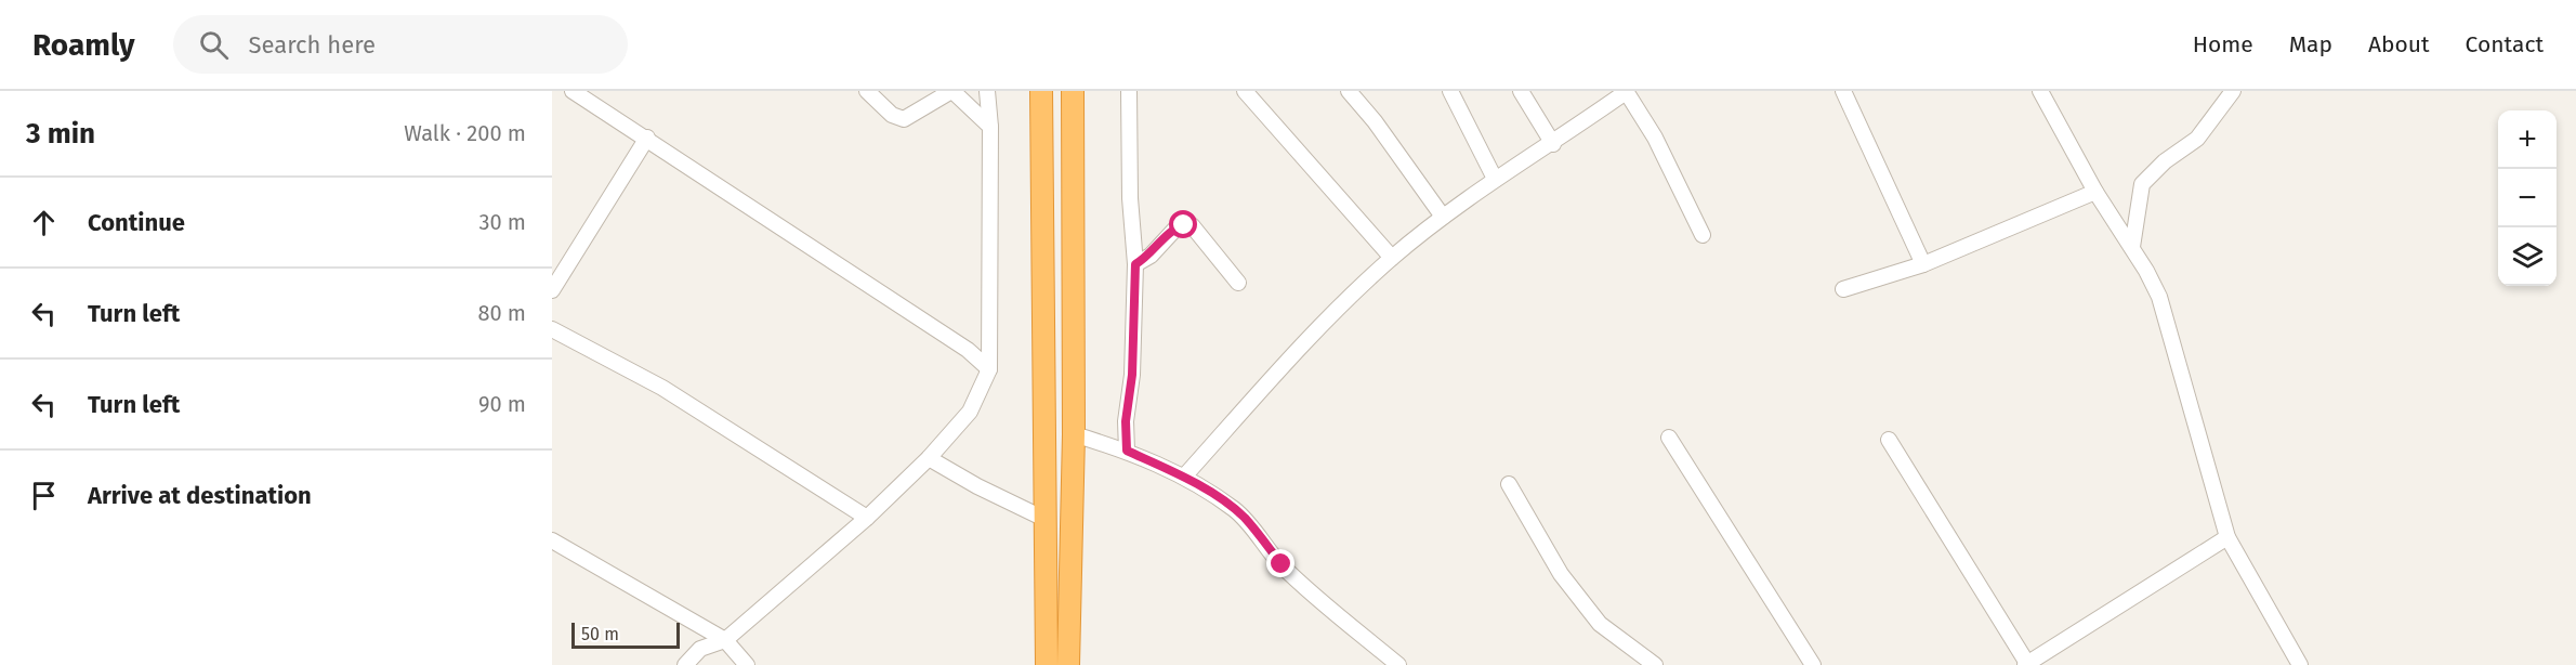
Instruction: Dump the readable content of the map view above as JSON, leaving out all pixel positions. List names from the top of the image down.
{
  "scale_bar": "50 m",
  "page": {
    "header": "Roamly",
    "search": "Search here",
    "nav": [
      "Home",
      "Map",
      "About",
      "Contact"
    ],
    "heading": ["3 min", "Walk · 200 m"],
    "map_buttons": ["+", "−"],
    "list": [
      ["Continue", "30 m"],
      ["Turn left", "80 m"],
      ["Turn left", "90 m"],
      "Arrive at destination"
    ],
    "scale": "50 m"
  }
}
